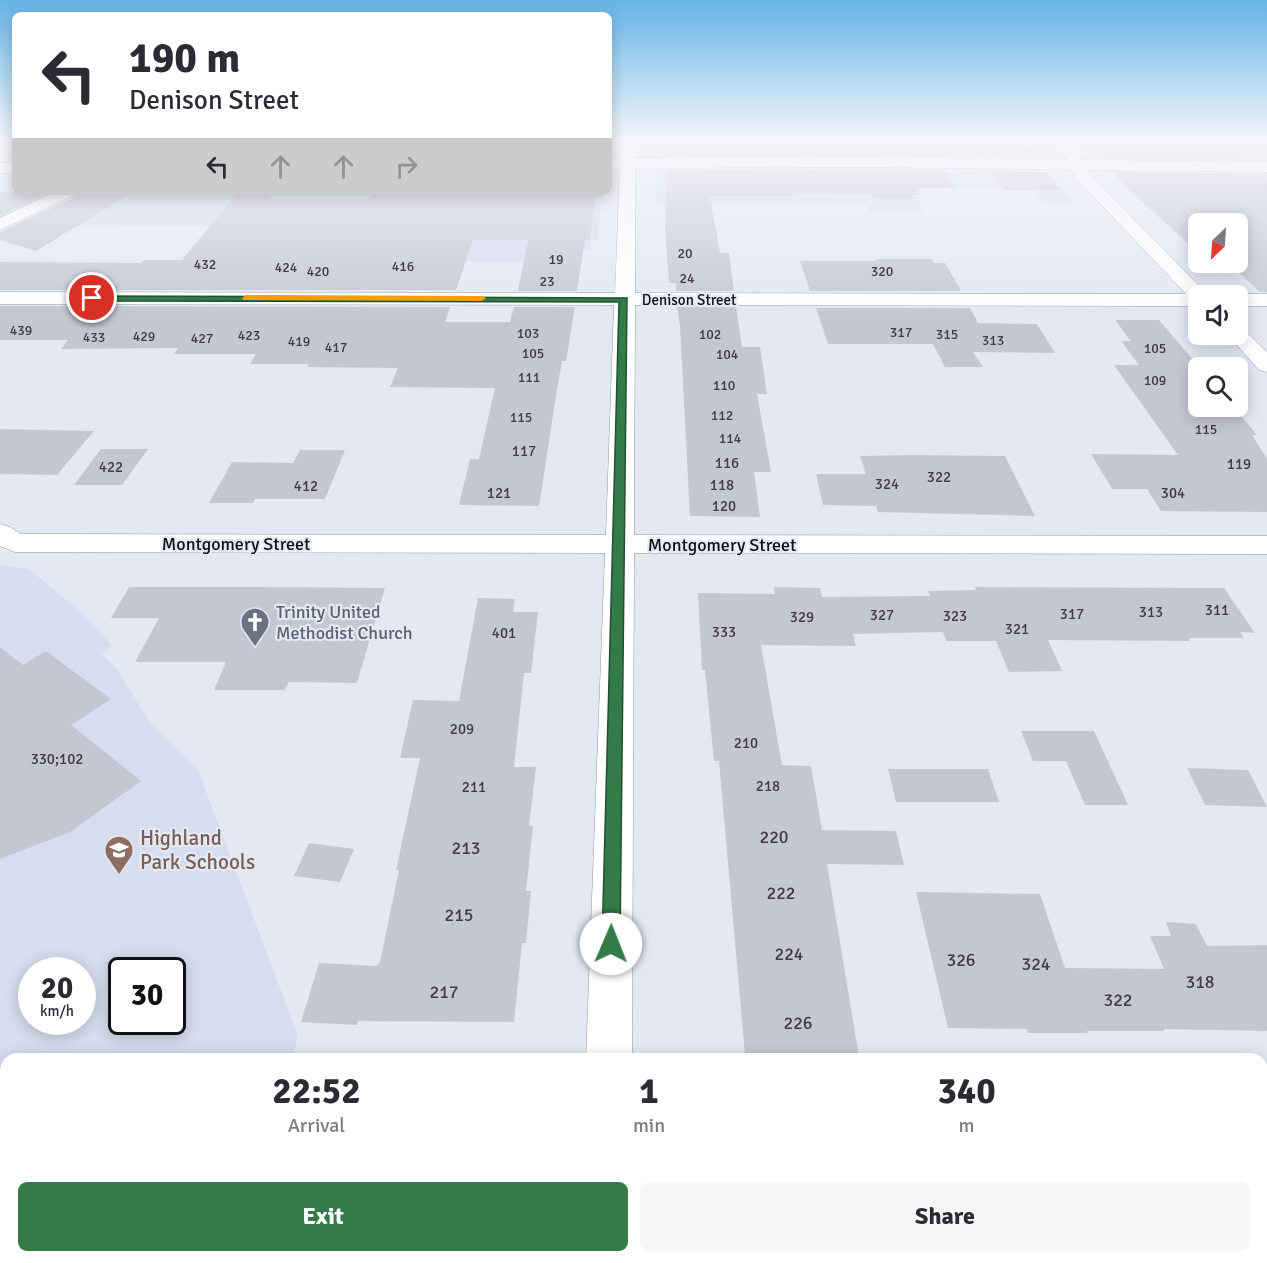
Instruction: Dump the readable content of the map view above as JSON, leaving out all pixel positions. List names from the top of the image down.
{
  "streets": {
    "street": ["Denison Street", "Montgomery Street"]
  },
  "places": {
    "church": ["Trinity United Methodist Church"],
    "school or university": ["Highland Park Schools"]
  },
  "house_numbers": [
    "20",
    "19",
    "432",
    "416",
    "424",
    "420",
    "320",
    "24",
    "23",
    "439",
    "317",
    "103",
    "102",
    "315",
    "423",
    "429",
    "433",
    "427",
    "313",
    "419",
    "417",
    "105",
    "105",
    "104",
    "111",
    "109",
    "110",
    "112",
    "115",
    "115",
    "114",
    "117",
    "116",
    "119",
    "422",
    "322",
    "324",
    "118",
    "412",
    "121",
    "304",
    "120",
    "311",
    "313",
    "317",
    "327",
    "323",
    "329",
    "321",
    "333",
    "401",
    "209",
    "210",
    "330;102",
    "218",
    "211",
    "220",
    "213",
    "222",
    "215",
    "224",
    "326",
    "324",
    "318",
    "217",
    "322",
    "226"
  ],
  "north": "bottom left",
  "page": {
    "turn": ["190 m", "Denison Street"],
    "speed": "20 km/h",
    "limit": "30",
    "eta": [
      "22:52",
      "Arrival",
      "1",
      "min",
      "340",
      "m"
    ],
    "buttons": ["Exit", "Share"]
  }
}
